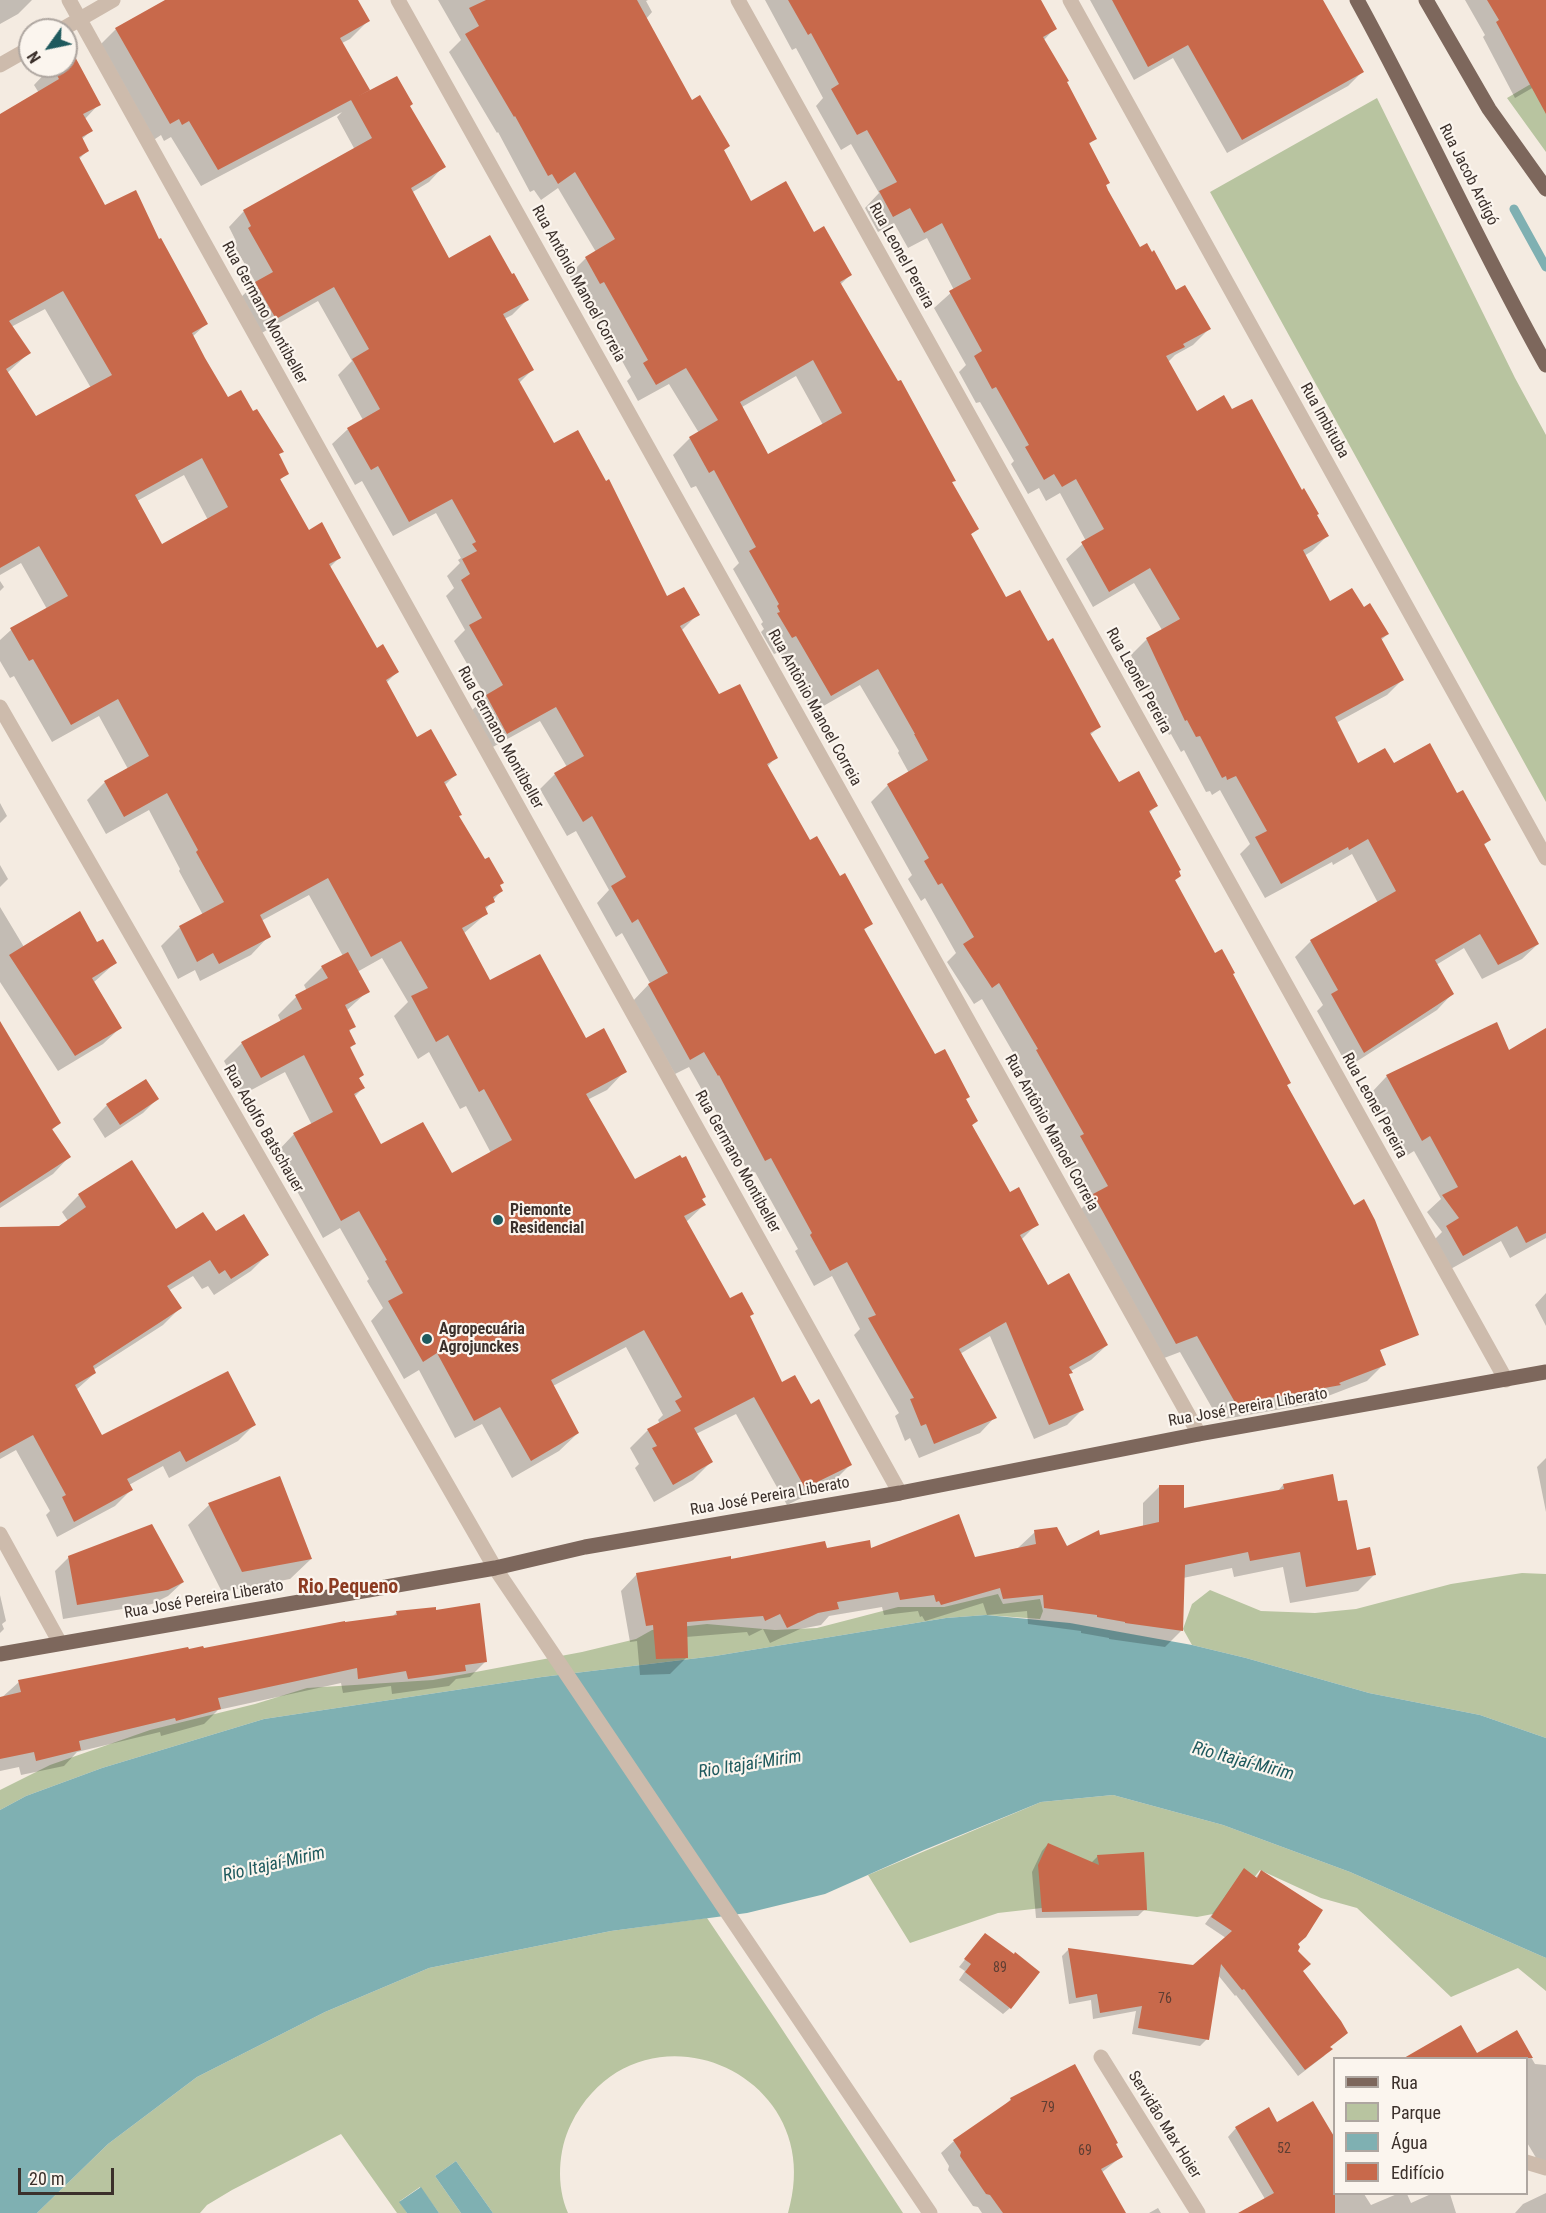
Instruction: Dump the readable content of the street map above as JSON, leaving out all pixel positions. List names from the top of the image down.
{
  "streets": {
    "main road": ["Rua Jacob Ardigó", "Rua José Pereira Liberato"],
    "street": [
      "Rua Leonel Pereira",
      "Rua Antônio Manoel Correia",
      "Rua Germano Montibeller",
      "Rua Imbituba",
      "Rua Adolfo Batschauer",
      "Servidão Max Hoier"
    ]
  },
  "crossings": [
    ["Rua Leonel Pereira", "Rua José Pereira Liberato"],
    ["Rua Antônio Manoel Correia", "Rua José Pereira Liberato"],
    ["Rua Germano Montibeller", "Rua José Pereira Liberato"],
    ["Rua Adolfo Batschauer", "Rua José Pereira Liberato"]
  ],
  "districts": ["Rio Pequeno"],
  "water": ["Rio Itajaí-Mirim"],
  "places": ["Piemonte Residencial", "Agropecuária Agrojunckes"],
  "house_numbers": [
    "89",
    "76",
    "79",
    "52",
    "69"
  ],
  "legend": [
    "Rua",
    "Parque",
    "Água",
    "Edifício"
  ],
  "scale_bar": "20 m",
  "north": "bottom left"
}
